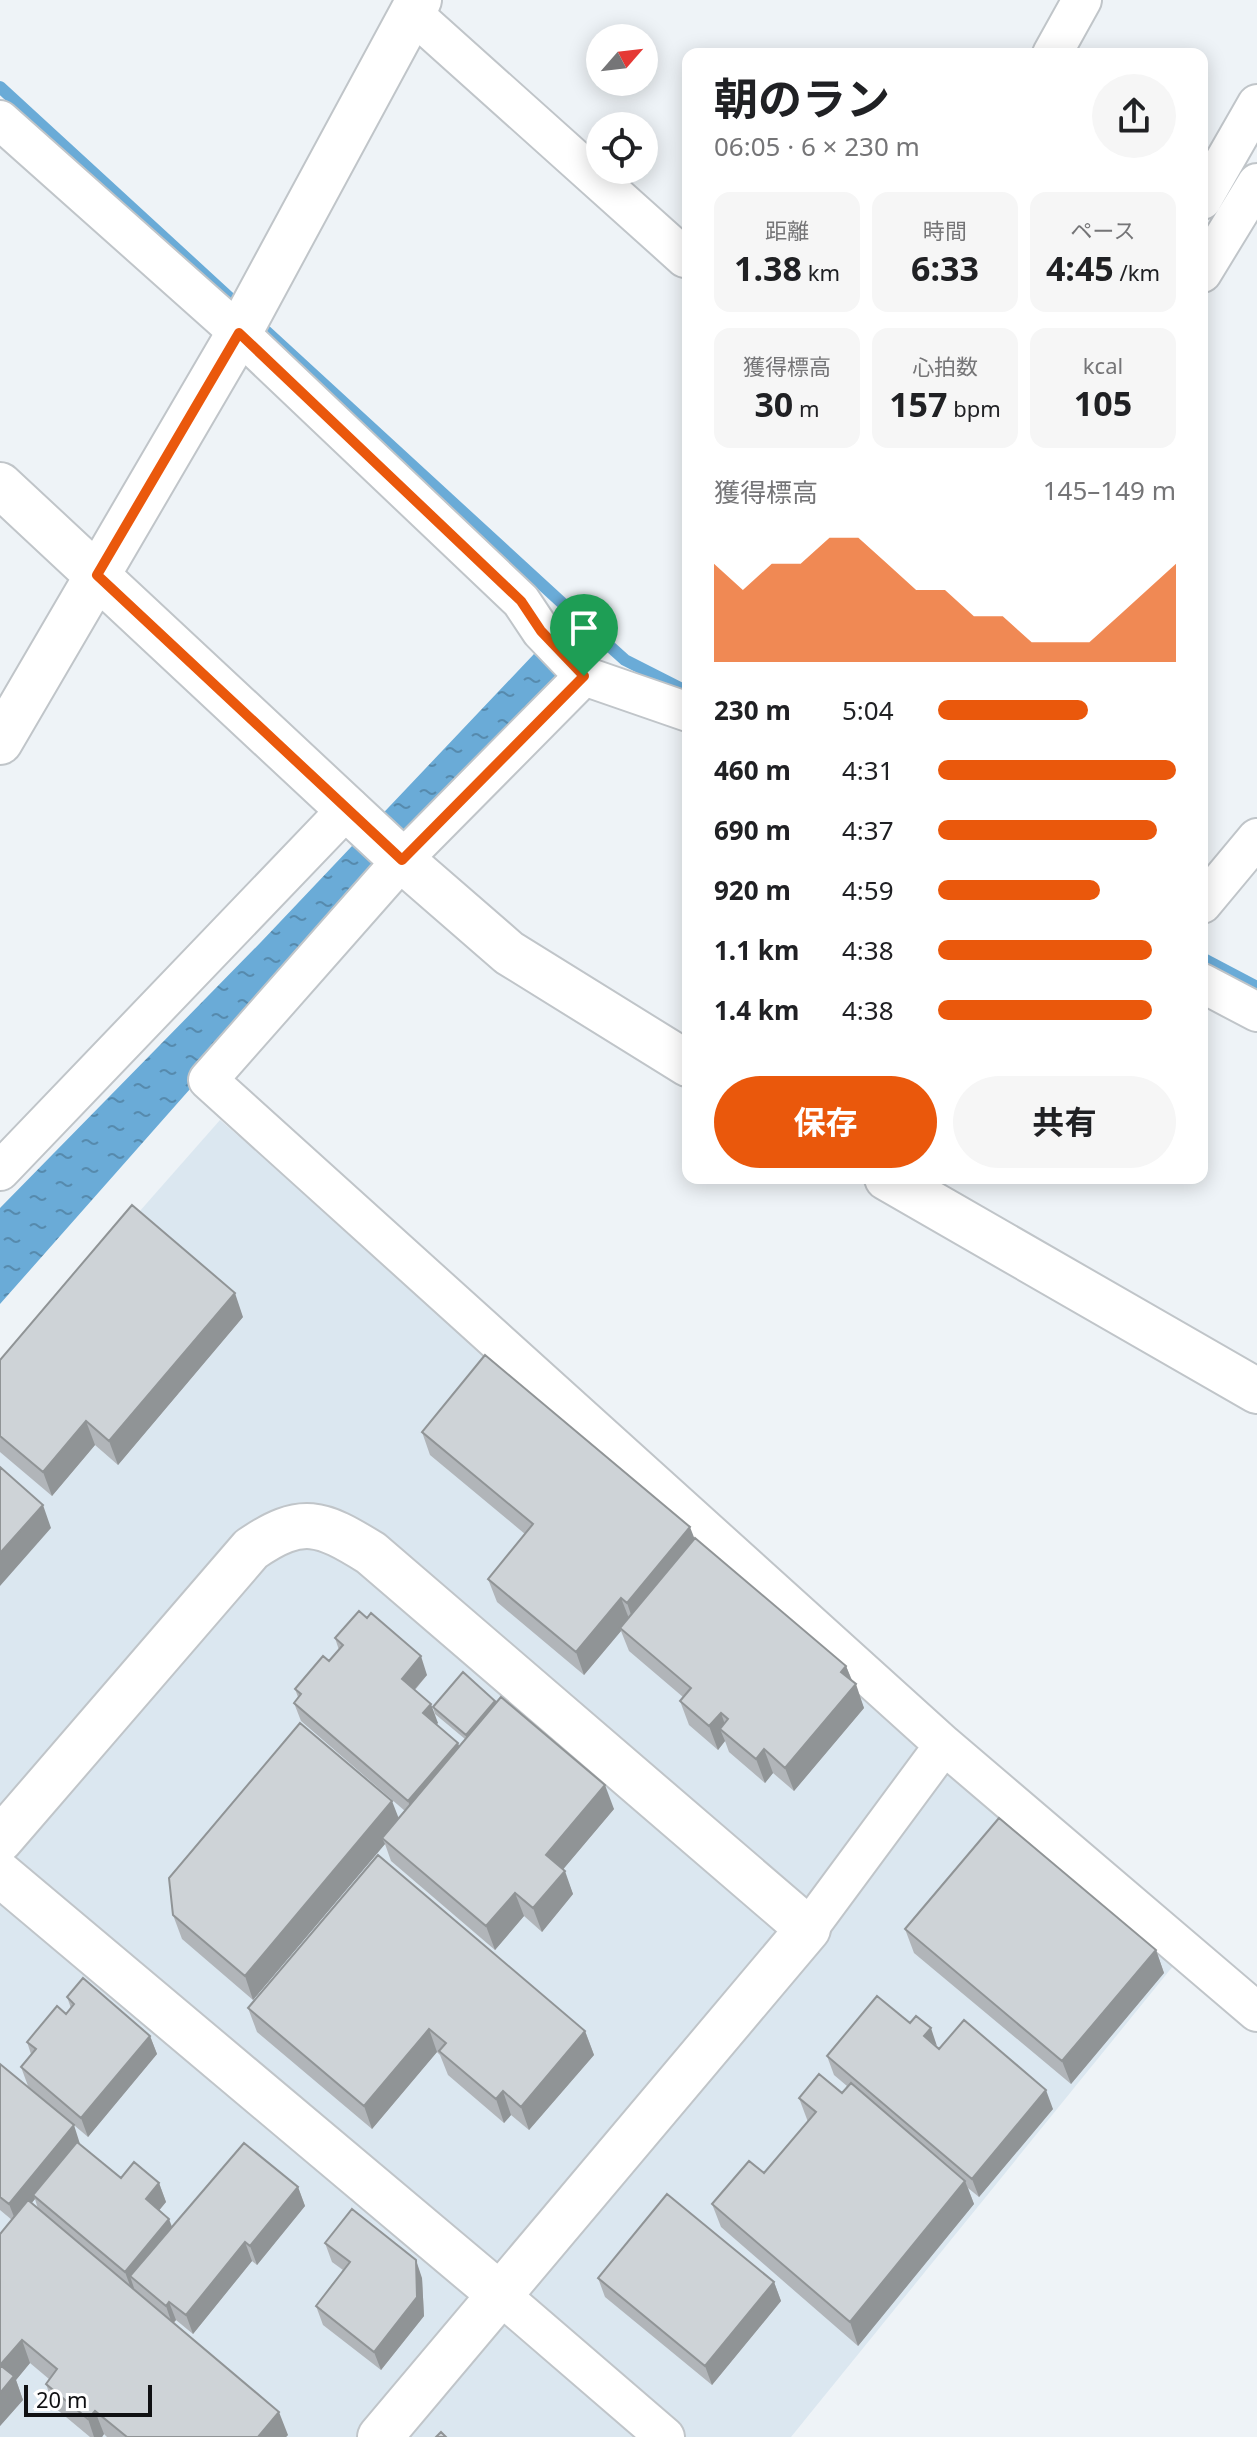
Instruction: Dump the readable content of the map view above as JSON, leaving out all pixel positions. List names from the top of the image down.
{
  "scale_bar": "20 m",
  "north": "top right",
  "page": {
    "heading": ["朝のラン", "06:05 · 6 × 230 m"],
    "stats": [
      ["距離", "1.38 km"],
      ["時間", "6:33"],
      ["ペース", "4:45 /km"],
      ["獲得標高", "30 m"],
      ["心拍数", "157 bpm"],
      ["kcal", "105"]
    ],
    "chart": ["獲得標高", "145–149 m"],
    "list": [
      {
        "name": "230 m",
        "note": "5:04"
      },
      {
        "name": "460 m",
        "note": "4:31"
      },
      {
        "name": "690 m",
        "note": "4:37"
      },
      {
        "name": "920 m",
        "note": "4:59"
      },
      {
        "name": "1.1 km",
        "note": "4:38"
      },
      {
        "name": "1.4 km",
        "note": "4:38"
      }
    ],
    "buttons": ["保存", "共有"],
    "scale": "20 m"
  }
}
